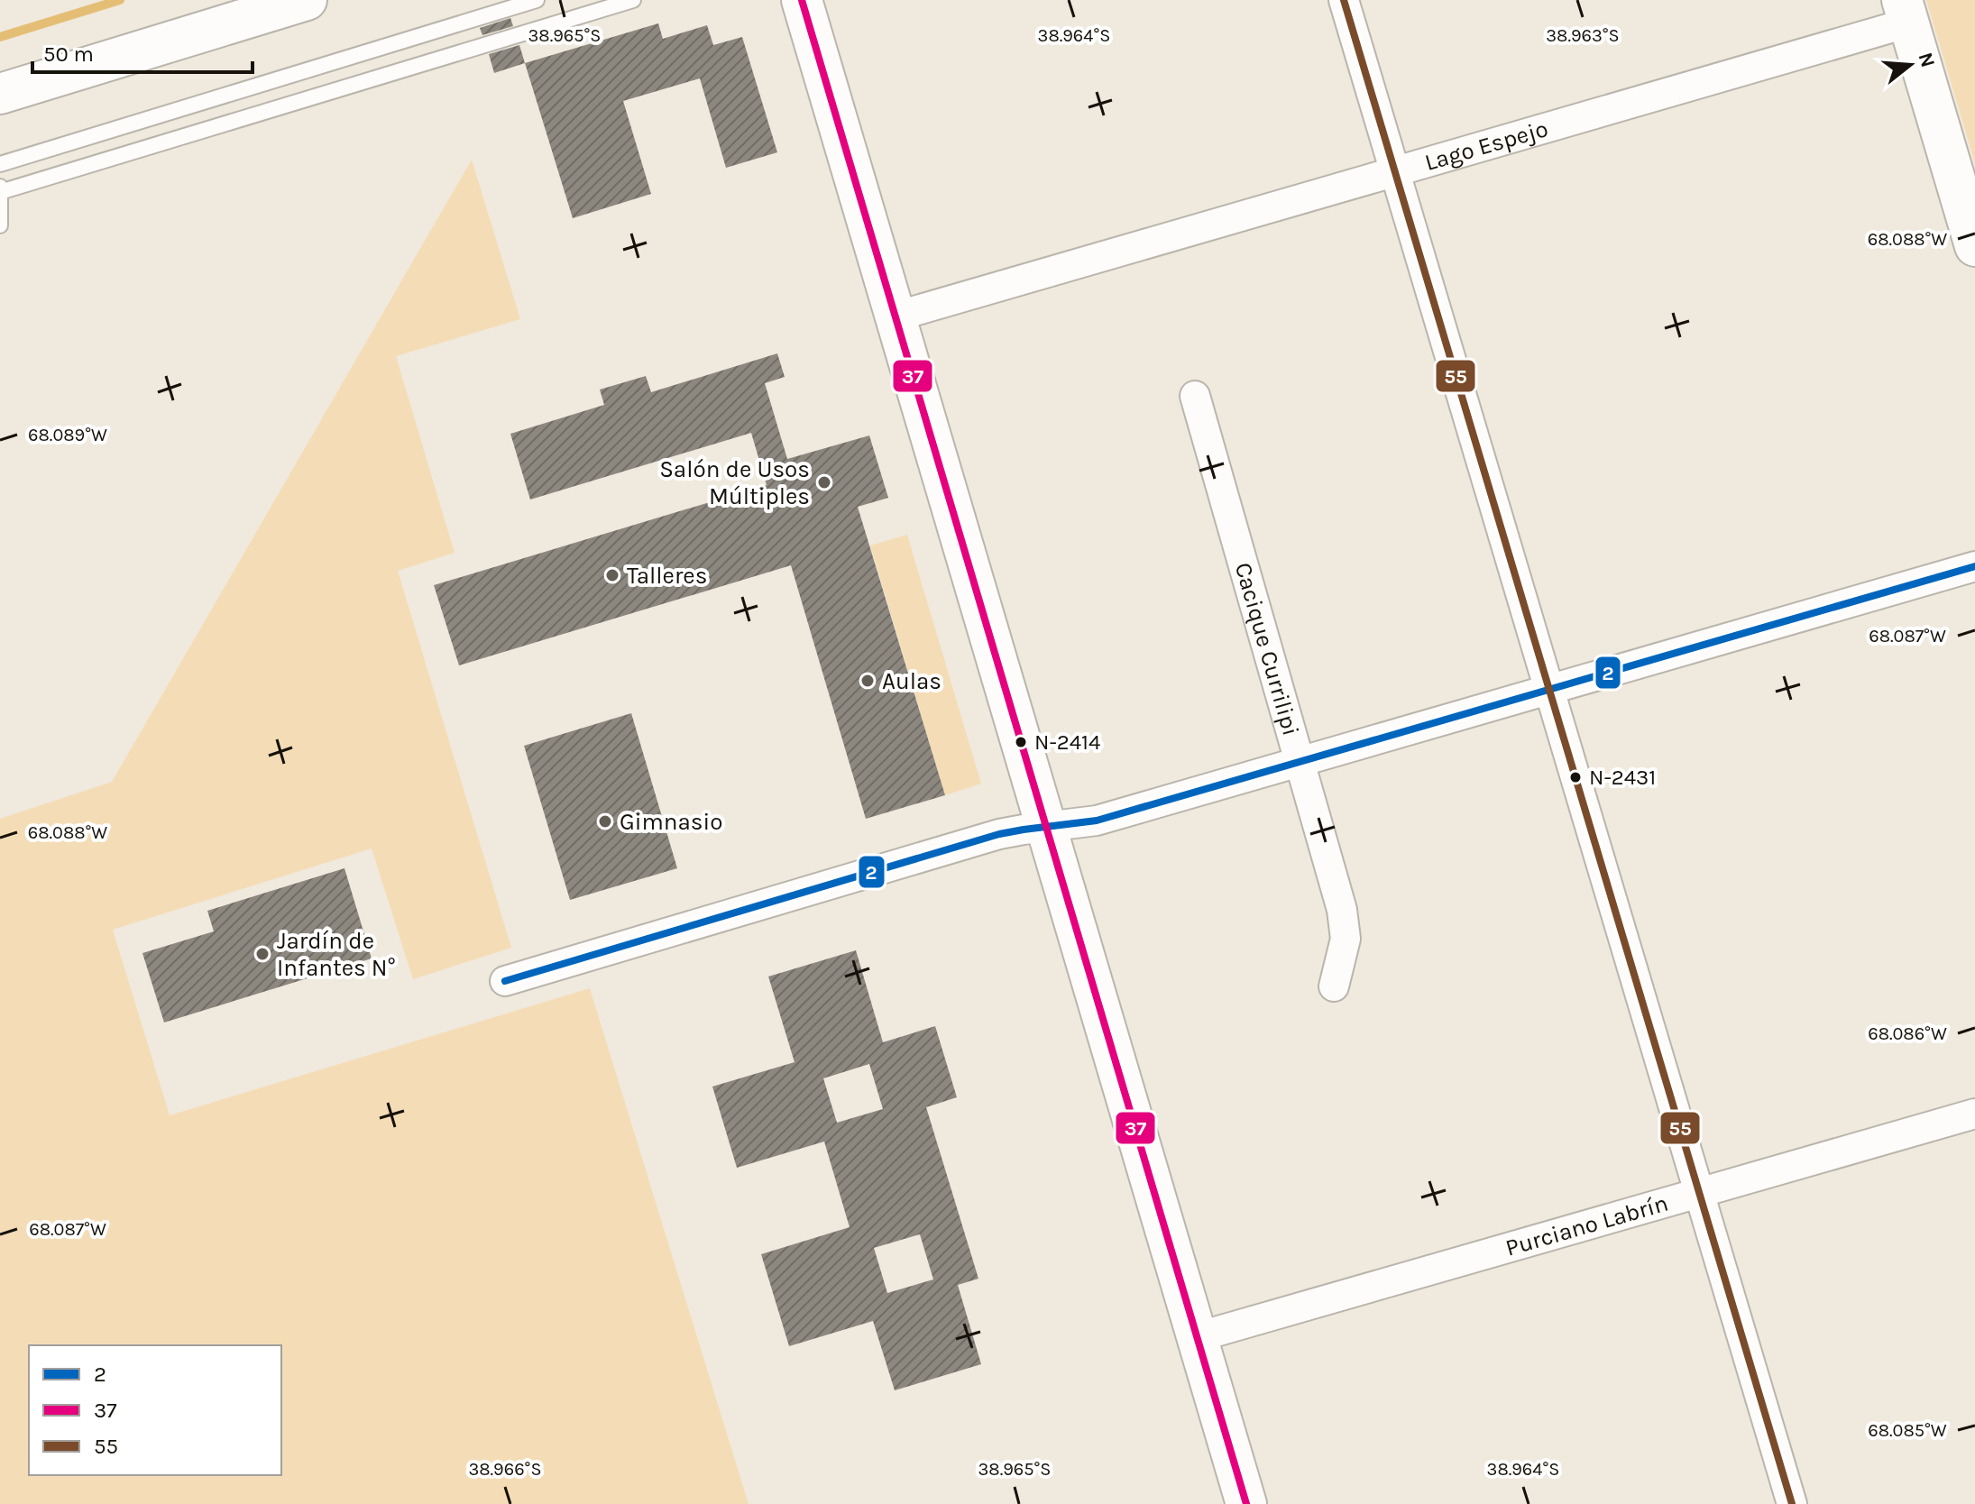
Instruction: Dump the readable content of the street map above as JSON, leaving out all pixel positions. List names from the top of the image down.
{
  "streets": {
    "street": ["Lago Espejo", "Cacique Currilipi", "Purciano Labrín"]
  },
  "places": [
    "Salón de Usos Múltiples",
    "Talleres",
    "Aulas",
    "N-2414",
    "N-2431",
    "Gimnasio",
    "Jardín de Infantes N°"
  ],
  "lines": ["transit line 37", "transit line 55", "transit line 2"],
  "legend": ["2", "37", "55"],
  "scale_bar": "50 m",
  "north": "right",
  "coordinates": [
    "38.965°S",
    "38.964°S",
    "38.963°S",
    "68.088°W",
    "68.089°W",
    "68.087°W",
    "68.086°W",
    "68.085°W",
    "38.966°S"
  ]
}
